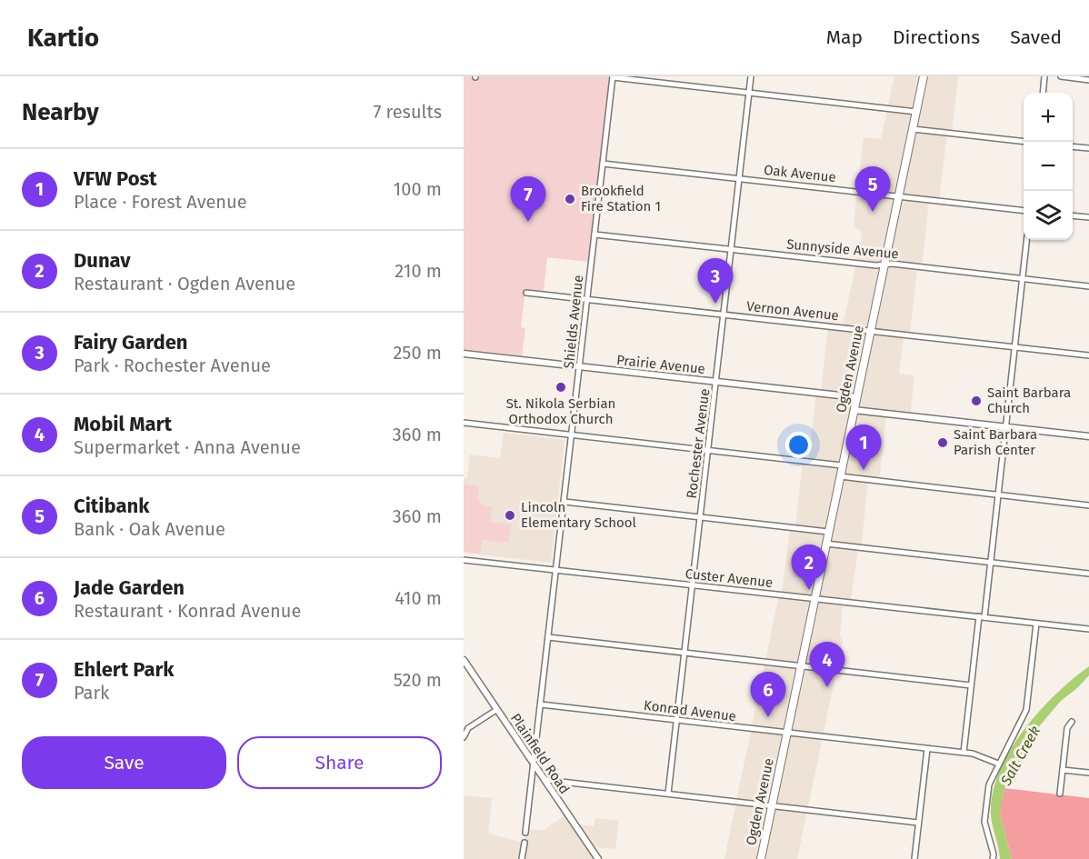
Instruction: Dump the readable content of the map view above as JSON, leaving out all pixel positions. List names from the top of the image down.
{
  "streets": {
    "main road": ["Ogden Avenue"],
    "street": [
      "Oak Avenue",
      "Sunnyside Avenue",
      "Vernon Avenue",
      "Shields Avenue",
      "Prairie Avenue",
      "Rochester Avenue",
      "Custer Avenue",
      "Konrad Avenue",
      "Plainfield Road"
    ]
  },
  "crossings": [
    ["Oak Avenue", "Shields Avenue"],
    ["Oak Avenue", "Ogden Avenue"],
    ["Oak Avenue", "Rochester Avenue"],
    ["Sunnyside Avenue", "Shields Avenue"],
    ["Sunnyside Avenue", "Ogden Avenue"],
    ["Sunnyside Avenue", "Rochester Avenue"],
    ["Vernon Avenue", "Shields Avenue"],
    ["Vernon Avenue", "Ogden Avenue"],
    ["Vernon Avenue", "Rochester Avenue"],
    ["Shields Avenue", "Prairie Avenue"],
    ["Shields Avenue", "Custer Avenue"],
    ["Shields Avenue", "Konrad Avenue"],
    ["Shields Avenue", "Plainfield Road"],
    ["Prairie Avenue", "Ogden Avenue"],
    ["Prairie Avenue", "Rochester Avenue"],
    ["Ogden Avenue", "Custer Avenue"],
    ["Ogden Avenue", "Konrad Avenue"],
    ["Rochester Avenue", "Custer Avenue"],
    ["Rochester Avenue", "Konrad Avenue"]
  ],
  "water": ["Salt Creek"],
  "places": [
    "Brookfield Fire Station 1",
    "St. Nikola Serbian Orthodox Church",
    "Saint Barbara Church",
    "Saint Barbara Parish Center",
    "Lincoln Elementary School"
  ],
  "page": {
    "header": "Kartio",
    "nav": ["Map", "Directions", "Saved"],
    "heading": ["Nearby", "7 results"],
    "map_buttons": ["+", "−"],
    "list": [
      {
        "mark": "1",
        "name": "VFW Post",
        "note": "Place · Forest Avenue",
        "value": "100 m"
      },
      {
        "mark": "2",
        "name": "Dunav",
        "note": "Restaurant · Ogden Avenue",
        "value": "210 m"
      },
      {
        "mark": "3",
        "name": "Fairy Garden",
        "note": "Park · Rochester Avenue",
        "value": "250 m"
      },
      {
        "mark": "4",
        "name": "Mobil Mart",
        "note": "Supermarket · Anna Avenue",
        "value": "360 m"
      },
      {
        "mark": "5",
        "name": "Citibank",
        "note": "Bank · Oak Avenue",
        "value": "360 m"
      },
      {
        "mark": "6",
        "name": "Jade Garden",
        "note": "Restaurant · Konrad Avenue",
        "value": "410 m"
      },
      {
        "mark": "7",
        "name": "Ehlert Park",
        "note": "Park",
        "value": "520 m"
      }
    ],
    "pins": [
      "5",
      "7",
      "3",
      "1",
      "2",
      "4",
      "6"
    ],
    "buttons": ["Save", "Share"]
  }
}
